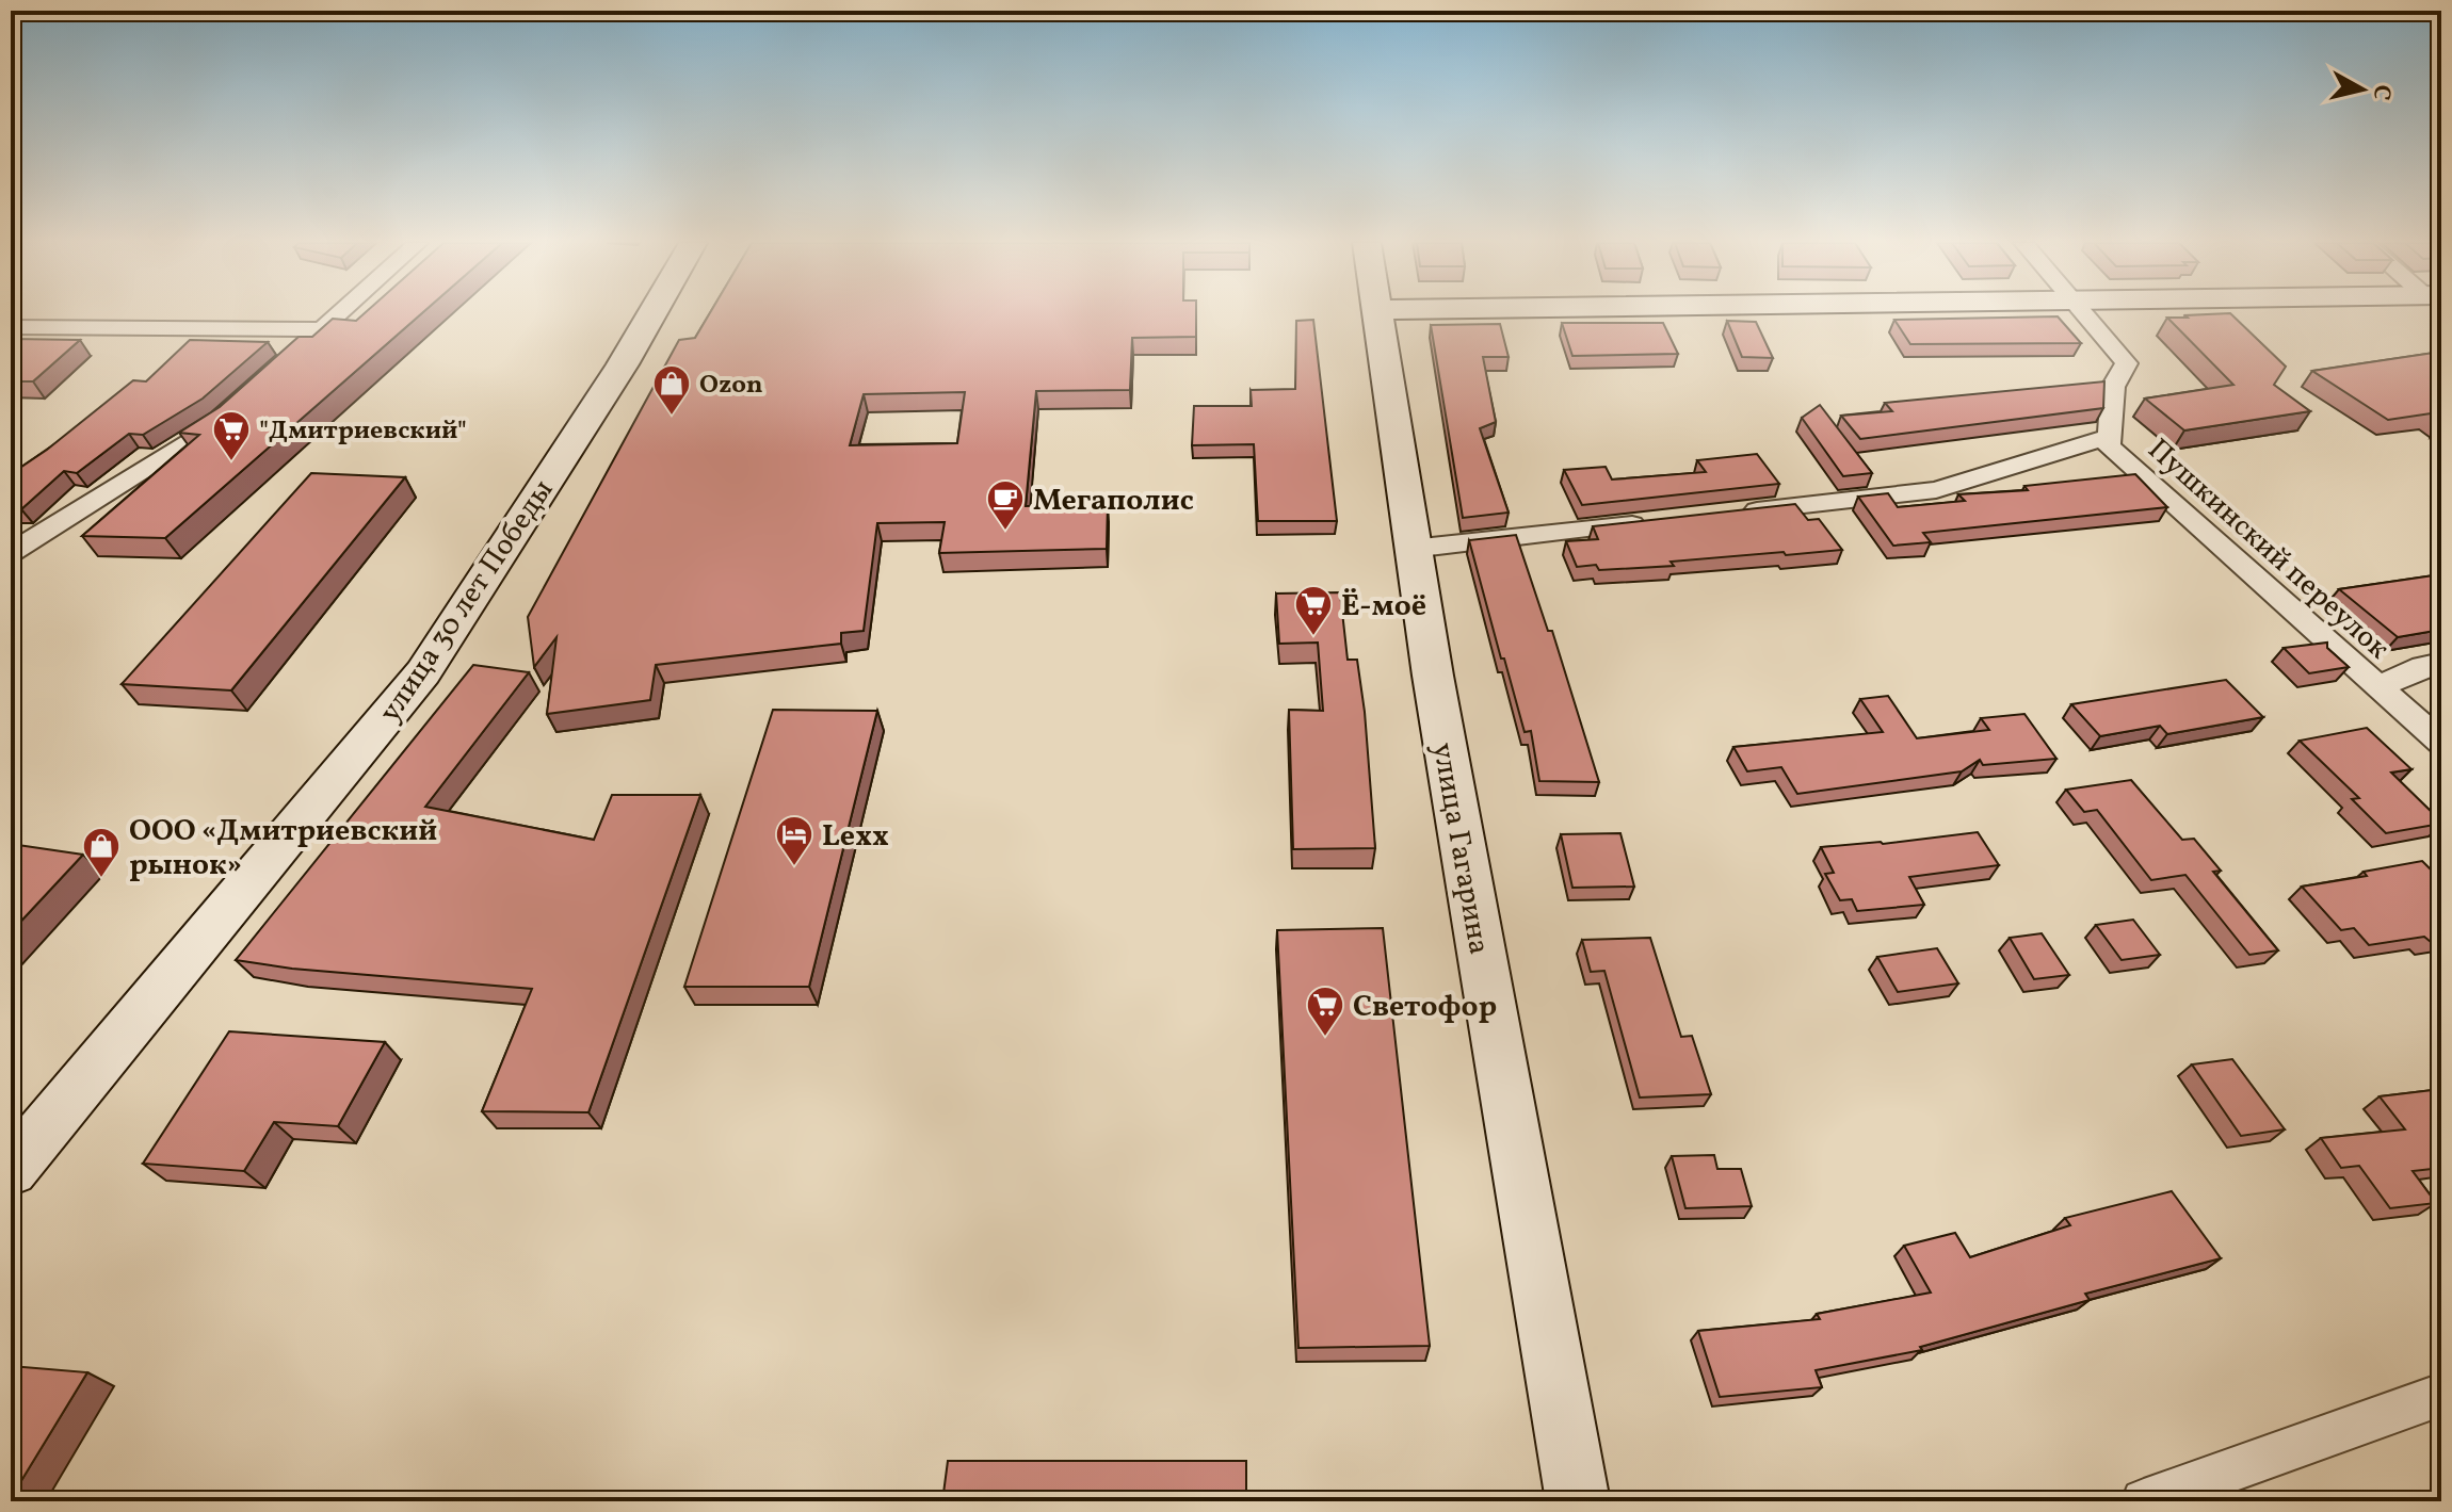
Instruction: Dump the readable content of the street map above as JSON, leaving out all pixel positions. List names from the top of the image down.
{
  "streets": {
    "street": ["Пушкинский переулок", "улица 30 лет Победы", "улица Гагарина"]
  },
  "places": {
    "shop": ["Ozon", "ООО «Дмитриевский рынок»"],
    "supermarket": ["\"Дмитриевский\"", "Ё-моё", "Светофор"],
    "cafe": ["Мегаполис"],
    "hotel": ["Lexx"]
  },
  "north": "right"
}
